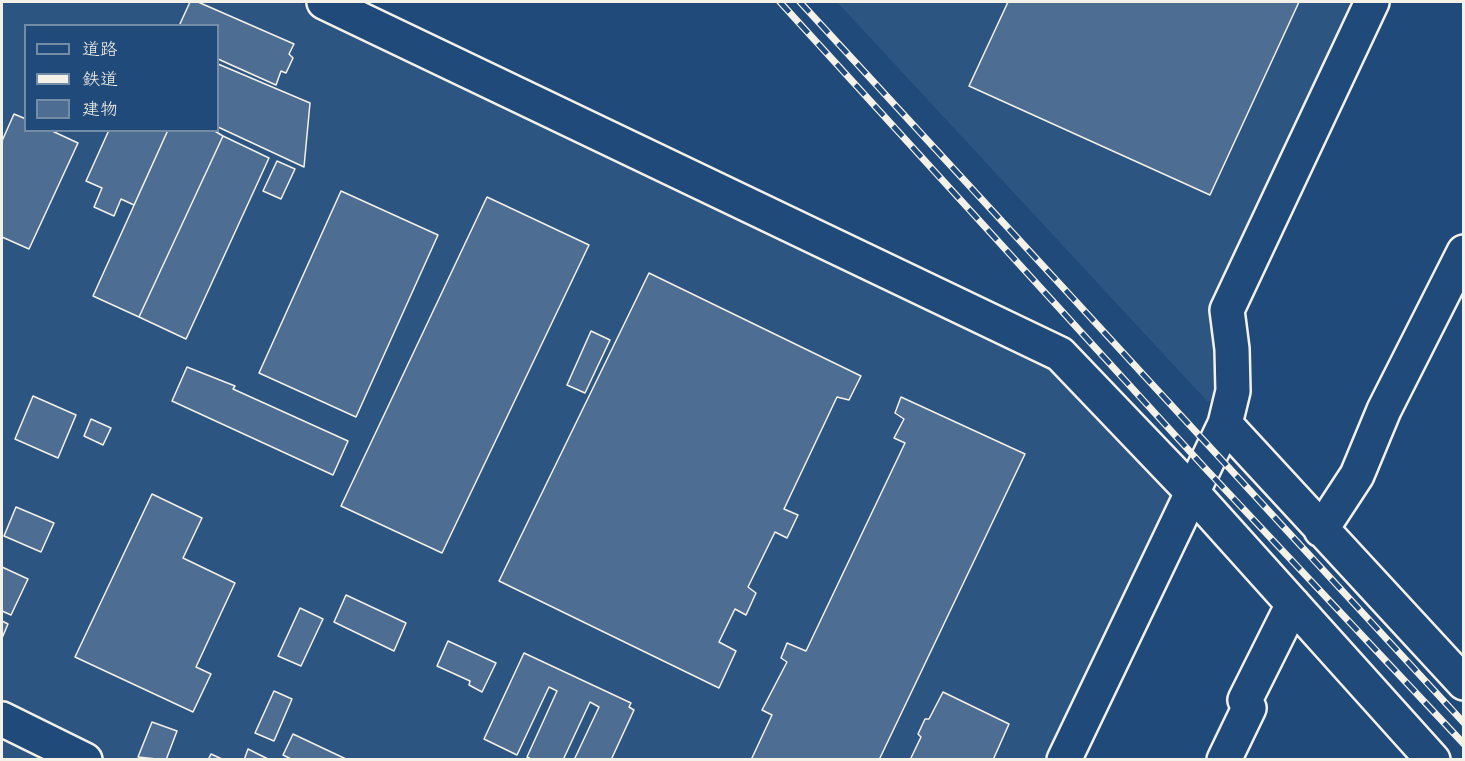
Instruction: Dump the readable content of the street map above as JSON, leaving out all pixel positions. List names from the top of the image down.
{
  "legend": ["道路", "鉄道", "建物"]
}
